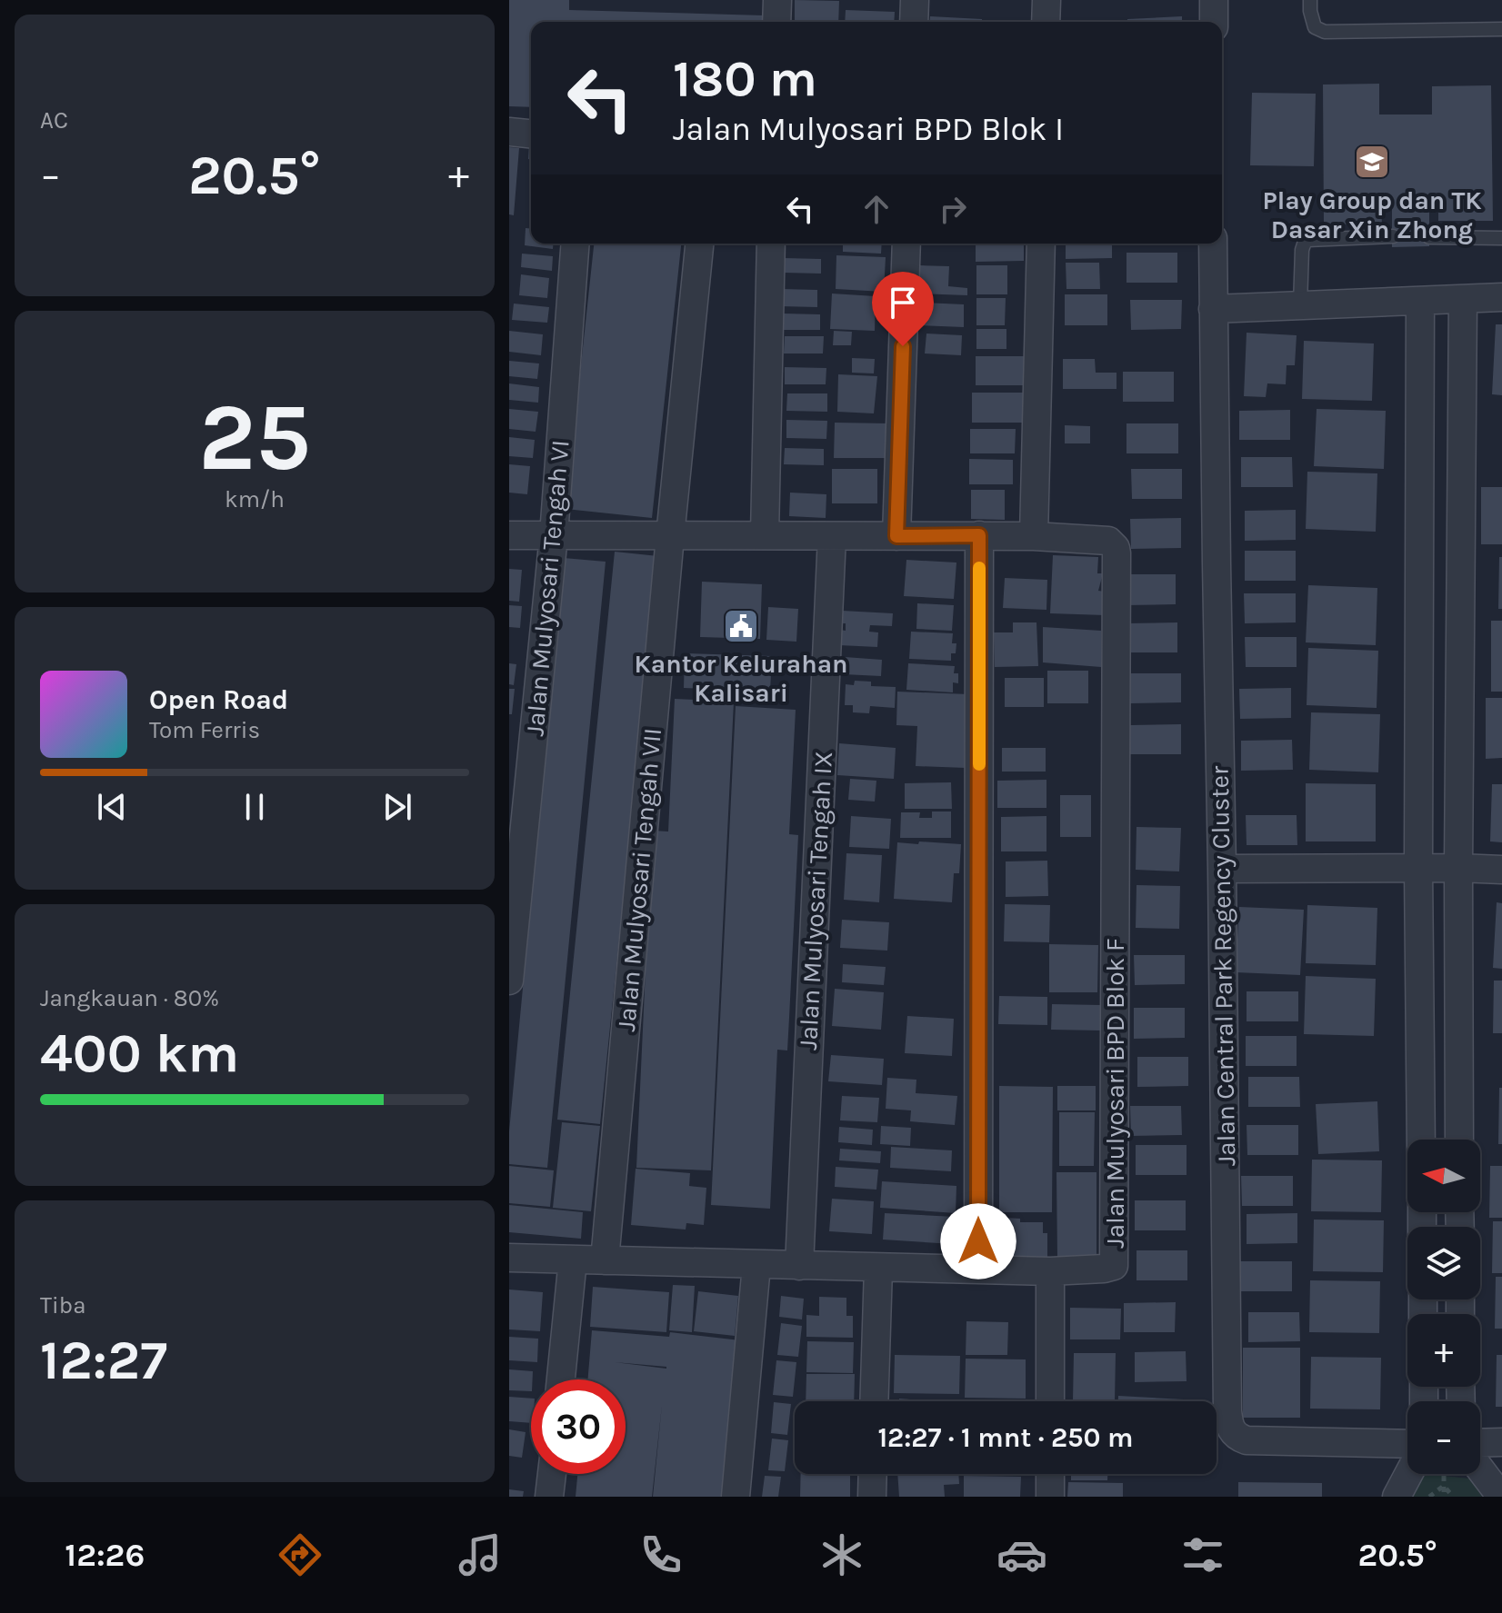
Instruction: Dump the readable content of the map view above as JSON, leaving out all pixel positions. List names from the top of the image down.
{
  "streets": {
    "street": [
      "Jalan Mulyosari Tengah VI",
      "Jalan Mulyosari Tengah VII",
      "Jalan Mulyosari Tengah IX",
      "Jalan Central Park Regency Cluster",
      "Jalan Mulyosari BPD Blok F"
    ]
  },
  "crossings": [
    ["Jalan Mulyosari Tengah VII", "Jalan Mulyosari BPD Blok F"],
    ["Jalan Mulyosari Tengah IX", "Jalan Mulyosari BPD Blok F"]
  ],
  "places": {
    "school or university": ["Play Group dan TK Dasar Xin Zhong"],
    "public building": ["Kantor Kelurahan Kalisari"]
  },
  "north": "left",
  "page": {
    "tile": [
      "AC",
      ["25", "km/h"],
      ["Jangkauan · 80%", "400 km"],
      ["Tiba", "12:27"]
    ],
    "turn": ["180 m", "Jalan Mulyosari BPD Blok I"],
    "heat": ["−", "20.5°", "+"],
    "song": ["Open Road", "Tom Ferris"],
    "map_buttons": ["+", "−"],
    "limit": "30",
    "trip": "12:27 · 1 mnt · 250 m",
    "tabs": ["12:26", "20.5°"]
  }
}
